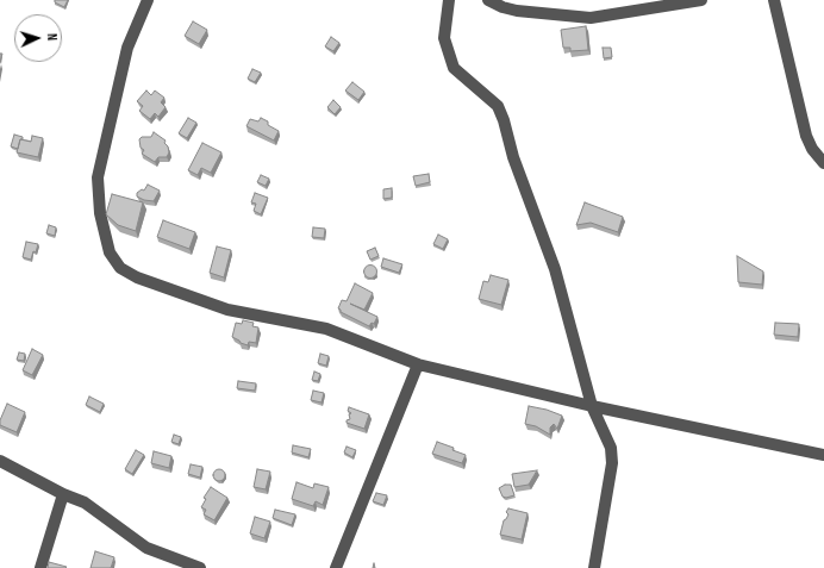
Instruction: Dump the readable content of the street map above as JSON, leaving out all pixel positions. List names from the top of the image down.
{
  "north": "right"
}
